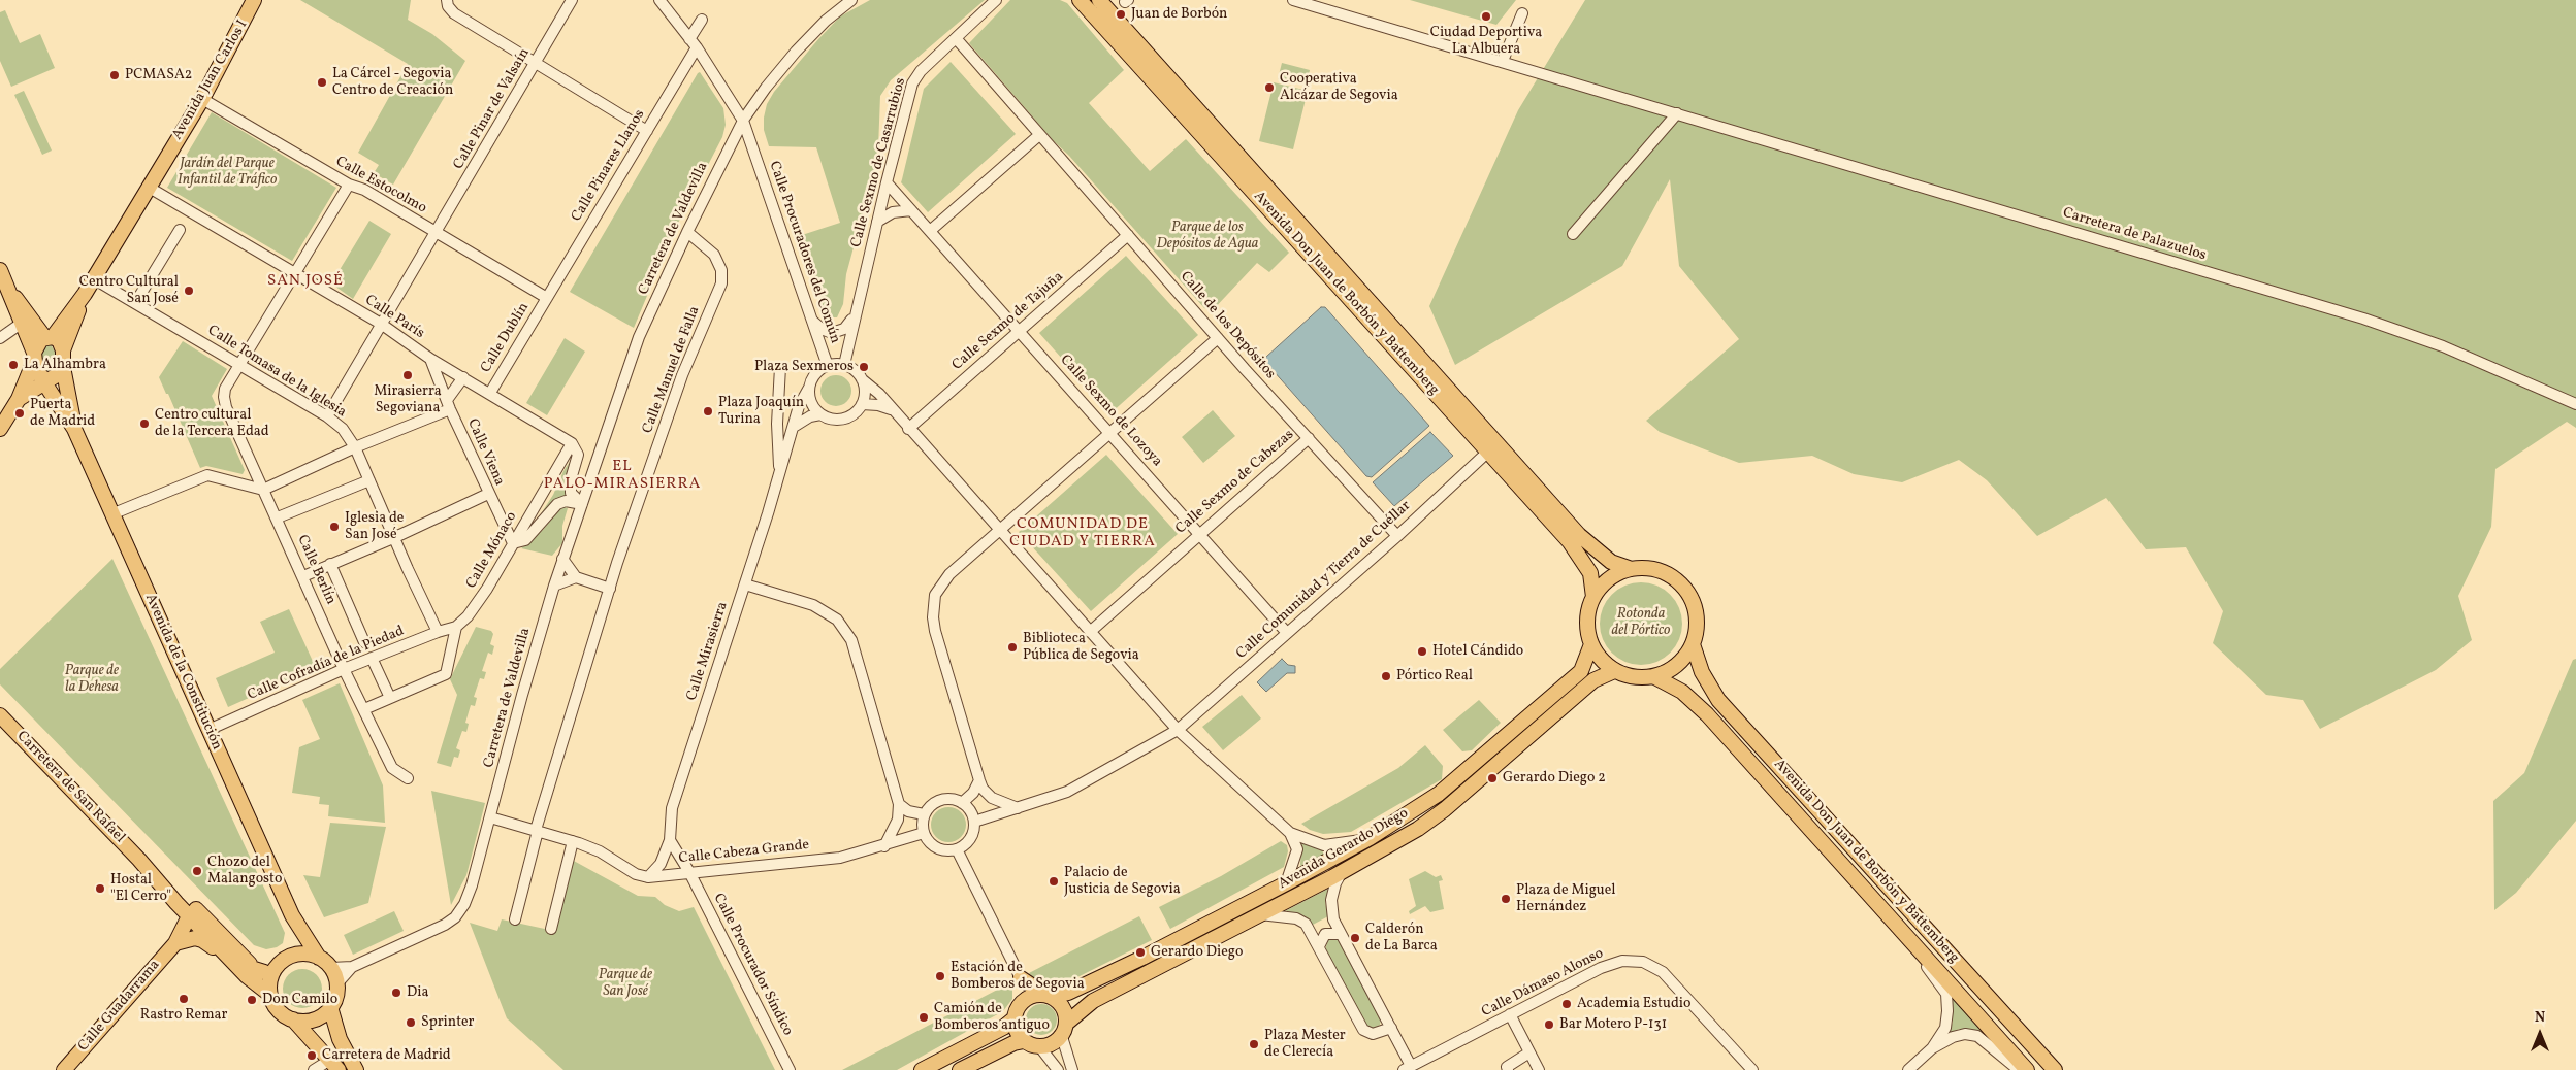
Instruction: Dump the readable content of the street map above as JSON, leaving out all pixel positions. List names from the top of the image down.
{
  "streets": {
    "main road": [
      "Avenida Juan Carlos I",
      "Avenida Don Juan de Borbón y Battemberg",
      "Avenida de la Constitución",
      "Carretera de San Rafael",
      "Avenida Gerardo Diego",
      "Calle Guadarrama"
    ],
    "street": [
      "Calle Pinar de Valsaín",
      "Calle Sexmo de Casarrubios",
      "Calle Pinares Llanos",
      "Calle Estocolmo",
      "Carretera de Valdevilla",
      "Carretera de Palazuelos",
      "Calle Procuradores del Común",
      "Calle París",
      "Calle Sexmo de Tajuña",
      "Calle de los Depósitos",
      "Calle Dublín",
      "Calle Manuel de Falla",
      "Calle Tomasa de la Iglesia",
      "Calle Sexmo de Lozoya",
      "Calle Viena",
      "Calle Sexmo de Cabezas",
      "Calle Mónaco",
      "Calle Berlín",
      "Calle Comunidad y Tierra de Cuéllar",
      "Calle Mirasierra",
      "Calle Cofradía de la Piedad",
      "Calle Cabeza Grande",
      "Calle Procurador Síndico",
      "Calle Dámaso Alonso"
    ]
  },
  "crossings": [
    ["Avenida Juan Carlos I", "Calle Estocolmo"],
    ["Avenida Juan Carlos I", "Calle París"],
    ["Avenida Juan Carlos I", "Calle Tomasa de la Iglesia"],
    ["Avenida Juan Carlos I", "Avenida de la Constitución"],
    ["Calle Pinar de Valsaín", "Calle Estocolmo"],
    ["Calle Pinar de Valsaín", "Calle París"],
    ["Calle Pinar de Valsaín", "Calle Tomasa de la Iglesia"],
    ["Calle Sexmo de Casarrubios", "Calle Procuradores del Común"],
    ["Calle Sexmo de Casarrubios", "Calle de los Depósitos"],
    ["Calle Sexmo de Casarrubios", "Calle Sexmo de Lozoya"],
    ["Calle Sexmo de Casarrubios", "Calle Mirasierra"],
    ["Calle Pinares Llanos", "Calle Estocolmo"],
    ["Calle Pinares Llanos", "Calle Procuradores del Común"],
    ["Calle Pinares Llanos", "Calle Dublín"],
    ["Calle Estocolmo", "Calle Dublín"],
    ["Calle Estocolmo", "Calle Berlín"],
    ["Carretera de Valdevilla", "Calle Procuradores del Común"],
    ["Carretera de Valdevilla", "Calle Manuel de Falla"],
    ["Calle Procuradores del Común", "Calle Mirasierra"],
    ["Avenida Don Juan de Borbón y Battemberg", "Calle Comunidad y Tierra de Cuéllar"],
    ["Avenida Don Juan de Borbón y Battemberg", "Avenida Gerardo Diego"],
    ["Calle París", "Calle Dublín"],
    ["Calle París", "Calle Viena"],
    ["Calle París", "Calle Mónaco"],
    ["Calle París", "Calle Berlín"],
    ["Calle Sexmo de Tajuña", "Calle de los Depósitos"],
    ["Calle Sexmo de Tajuña", "Calle Sexmo de Lozoya"],
    ["Calle de los Depósitos", "Calle Sexmo de Cabezas"],
    ["Calle de los Depósitos", "Calle Comunidad y Tierra de Cuéllar"],
    ["Calle Tomasa de la Iglesia", "Calle Berlín"],
    ["Calle Tomasa de la Iglesia", "Calle Cofradía de la Piedad"],
    ["Calle Sexmo de Lozoya", "Calle Sexmo de Cabezas"],
    ["Calle Sexmo de Lozoya", "Calle Comunidad y Tierra de Cuéllar"],
    ["Calle Viena", "Calle Mónaco"],
    ["Calle Mónaco", "Calle Cofradía de la Piedad"],
    ["Calle Berlín", "Calle Cofradía de la Piedad"],
    ["Calle Comunidad y Tierra de Cuéllar", "Calle Cabeza Grande"],
    ["Calle Mirasierra", "Calle Cabeza Grande"],
    ["Calle Cofradía de la Piedad", "Avenida de la Constitución"],
    ["Avenida de la Constitución", "Carretera de San Rafael"],
    ["Carretera de San Rafael", "Calle Guadarrama"],
    ["Calle Cabeza Grande", "Calle Procurador Síndico"]
  ],
  "districts": ["SAN JOSÉ", "EL PALO-MIRASIERRA", "COMUNIDAD DE CIUDAD Y TIERRA"],
  "parks": [
    "Jardín del Parque Infantil de Tráfico",
    "Parque de los Depósitos de Agua",
    "Rotonda del Pórtico",
    "Parque de la Dehesa",
    "Parque de San José"
  ],
  "places": [
    "Juan de Borbón",
    "Ciudad Deportiva La Albuera",
    "PCMASA2",
    "La Cárcel - Segovia Centro de Creación",
    "Cooperativa Alcázar de Segovia",
    "Centro Cultural San José",
    "La Alhambra",
    "Plaza Sexmeros",
    "Mirasierra Segoviana",
    "Plaza Joaquín Turina",
    "Puerta de Madrid",
    "Centro cultural de la Tercera Edad",
    "Iglesia de San José",
    "Biblioteca Pública de Segovia",
    "Hotel Cándido",
    "Pórtico Real",
    "Gerardo Diego 2",
    "Chozo del Malangosto",
    "Palacio de Justicia de Segovia",
    "Hostal \"El Cerro\"",
    "Plaza de Miguel Hernández",
    "Calderón de La Barca",
    "Gerardo Diego",
    "Estación de Bomberos de Segovia",
    "Dia",
    "Rastro Remar",
    "Don Camilo",
    "Academia Estudio",
    "Camión de Bomberos antiguo",
    "Sprinter",
    "Bar Motero P-131",
    "Plaza Mester de Clerecía",
    "Carretera de Madrid"
  ],
  "north": "top"
}
